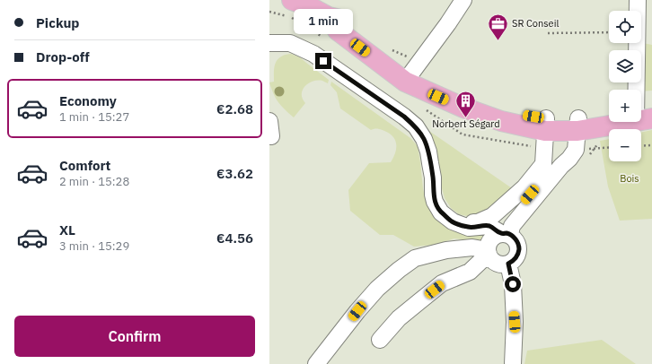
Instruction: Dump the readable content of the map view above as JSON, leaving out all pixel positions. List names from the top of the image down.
{
  "parks": ["Bois"],
  "places": {
    "office": ["SR Conseil"],
    "building": ["Norbert Ségard"]
  },
  "page": {
    "banner": ["Pickup", "Drop-off"],
    "bubble": "1 min",
    "map_buttons": ["+", "−"],
    "list": [
      {
        "name": "Economy",
        "note": "1 min · 15:27",
        "value": "€2.68"
      },
      {
        "name": "Comfort",
        "note": "2 min · 15:28",
        "value": "€3.62"
      },
      {
        "name": "XL",
        "note": "3 min · 15:29",
        "value": "€4.56"
      }
    ],
    "buttons": "Confirm"
  }
}
